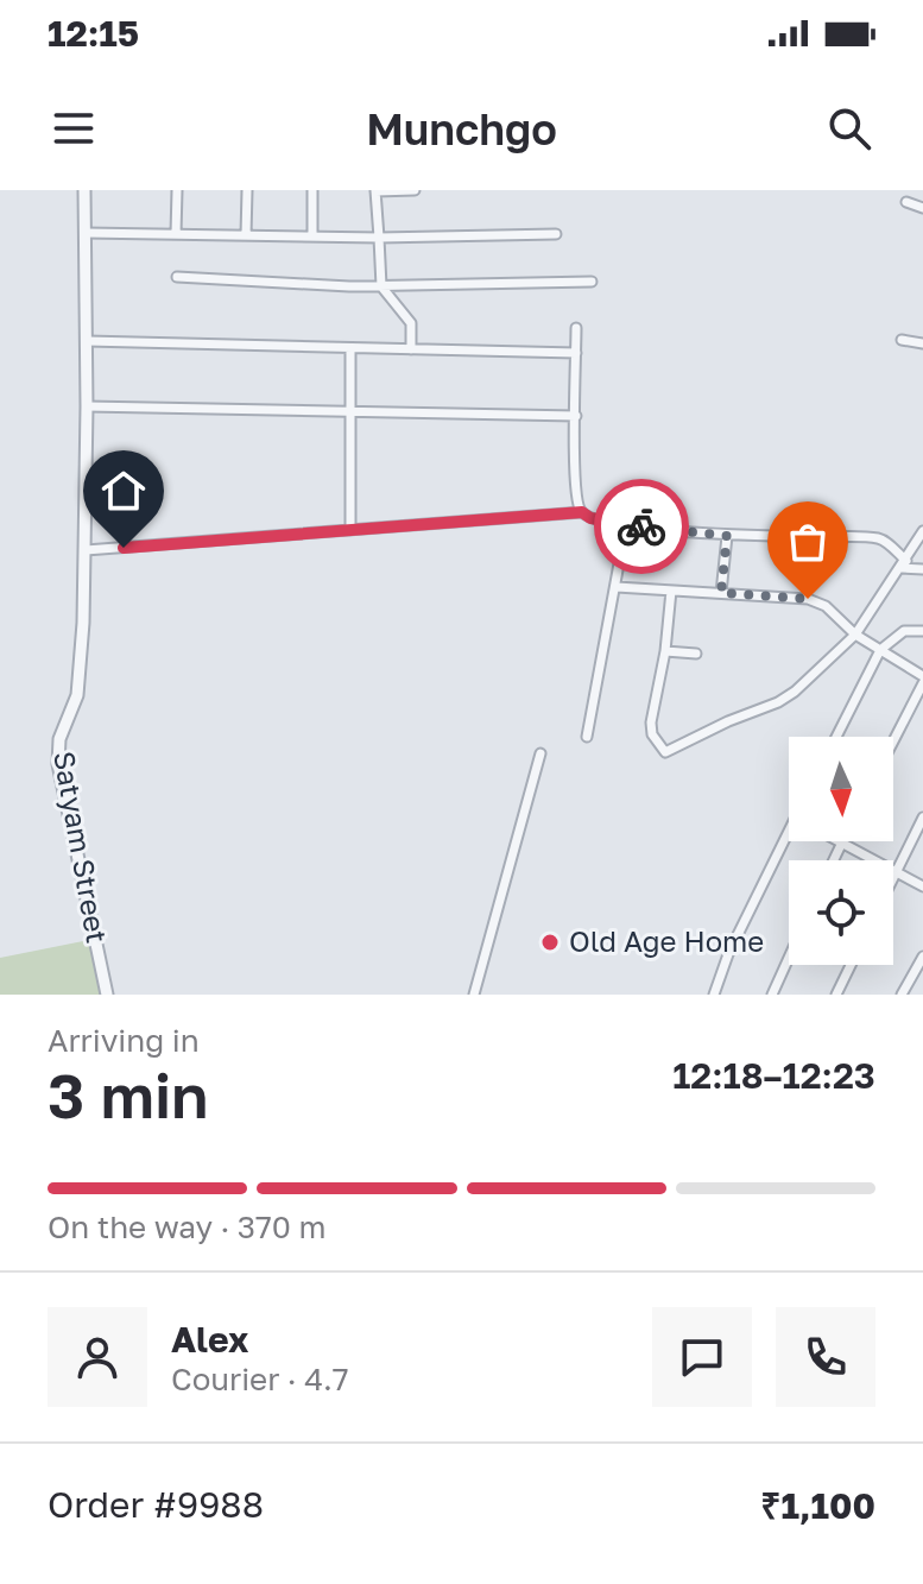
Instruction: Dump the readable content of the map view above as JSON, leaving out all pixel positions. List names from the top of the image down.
{
  "streets": {
    "street": ["Satyam Street"]
  },
  "places": ["Old Age Home"],
  "north": "bottom",
  "page": {
    "status": "12:15",
    "header": "Munchgo",
    "heading": ["3 min", "Arriving in", "12:18–12:23"],
    "panel": [
      "Alex",
      "Courier · 4.7",
      "Order #9988",
      "₹1,100"
    ],
    "bar": "On the way · 370 m"
  }
}
